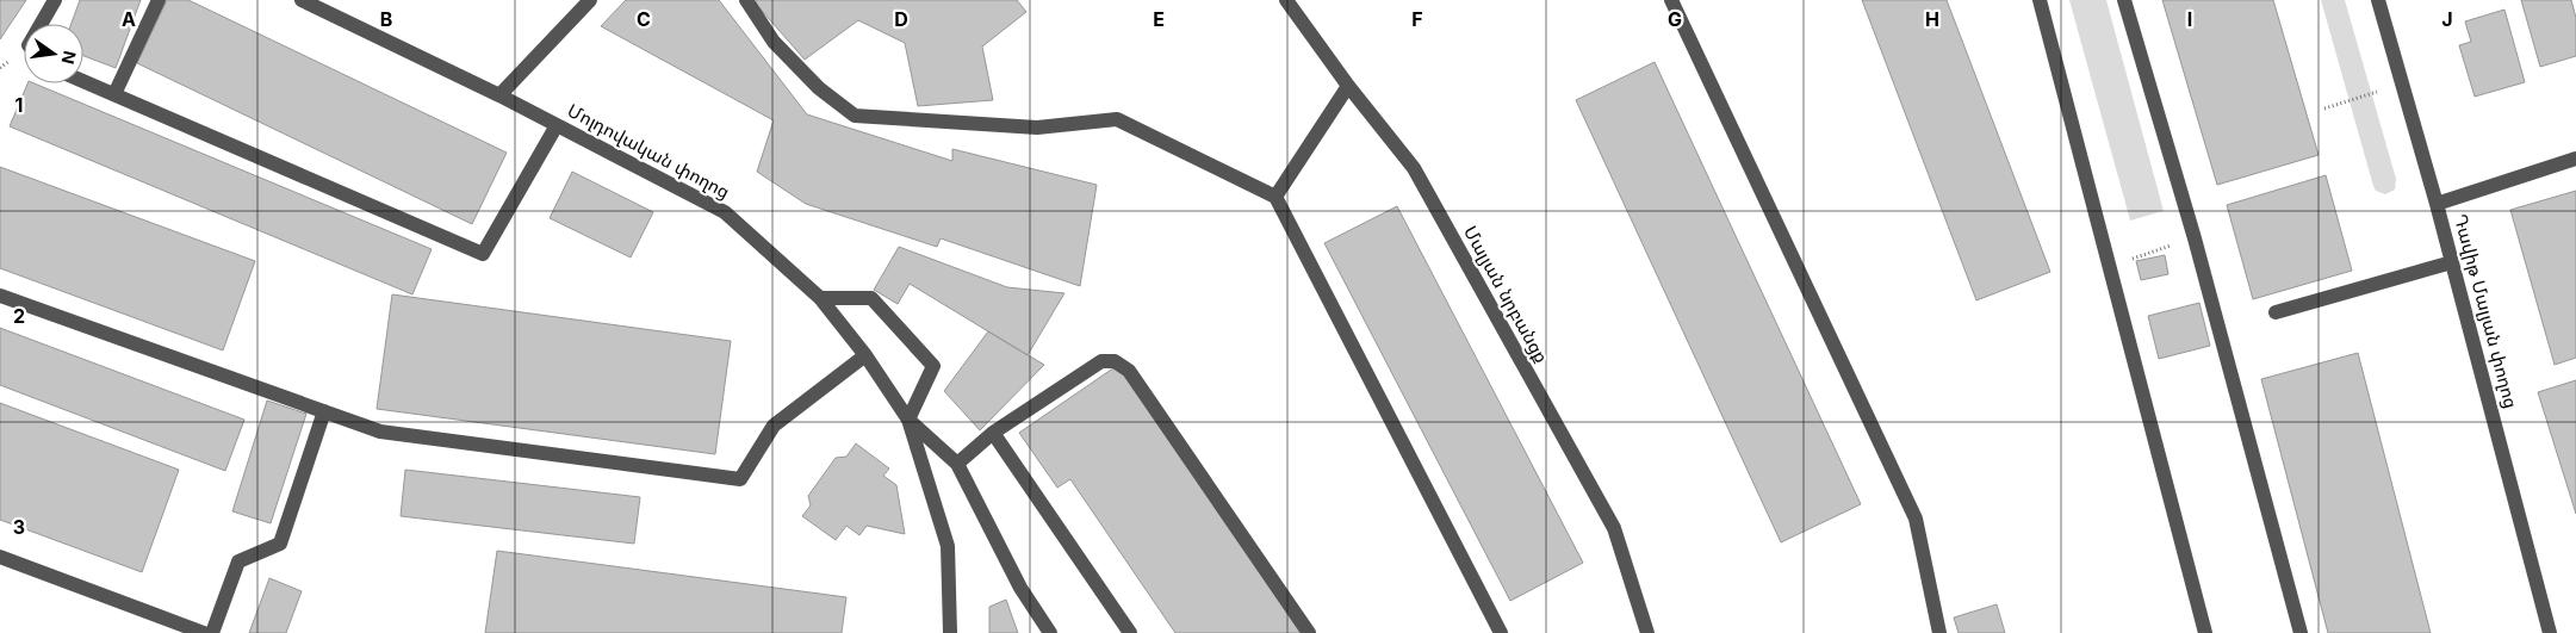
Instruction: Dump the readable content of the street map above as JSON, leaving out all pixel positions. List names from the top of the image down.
{
  "streets": {
    "street": ["Մոլդովական փողոց", "Մալյան նրբանցք", "Դավիթ Մալյան փողոց"]
  },
  "north": "right",
  "grid": {
    "columns": [
      "A",
      "B",
      "C",
      "D",
      "E",
      "F",
      "G",
      "H",
      "I",
      "J"
    ],
    "rows": ["1", "2", "3"]
  }
}
